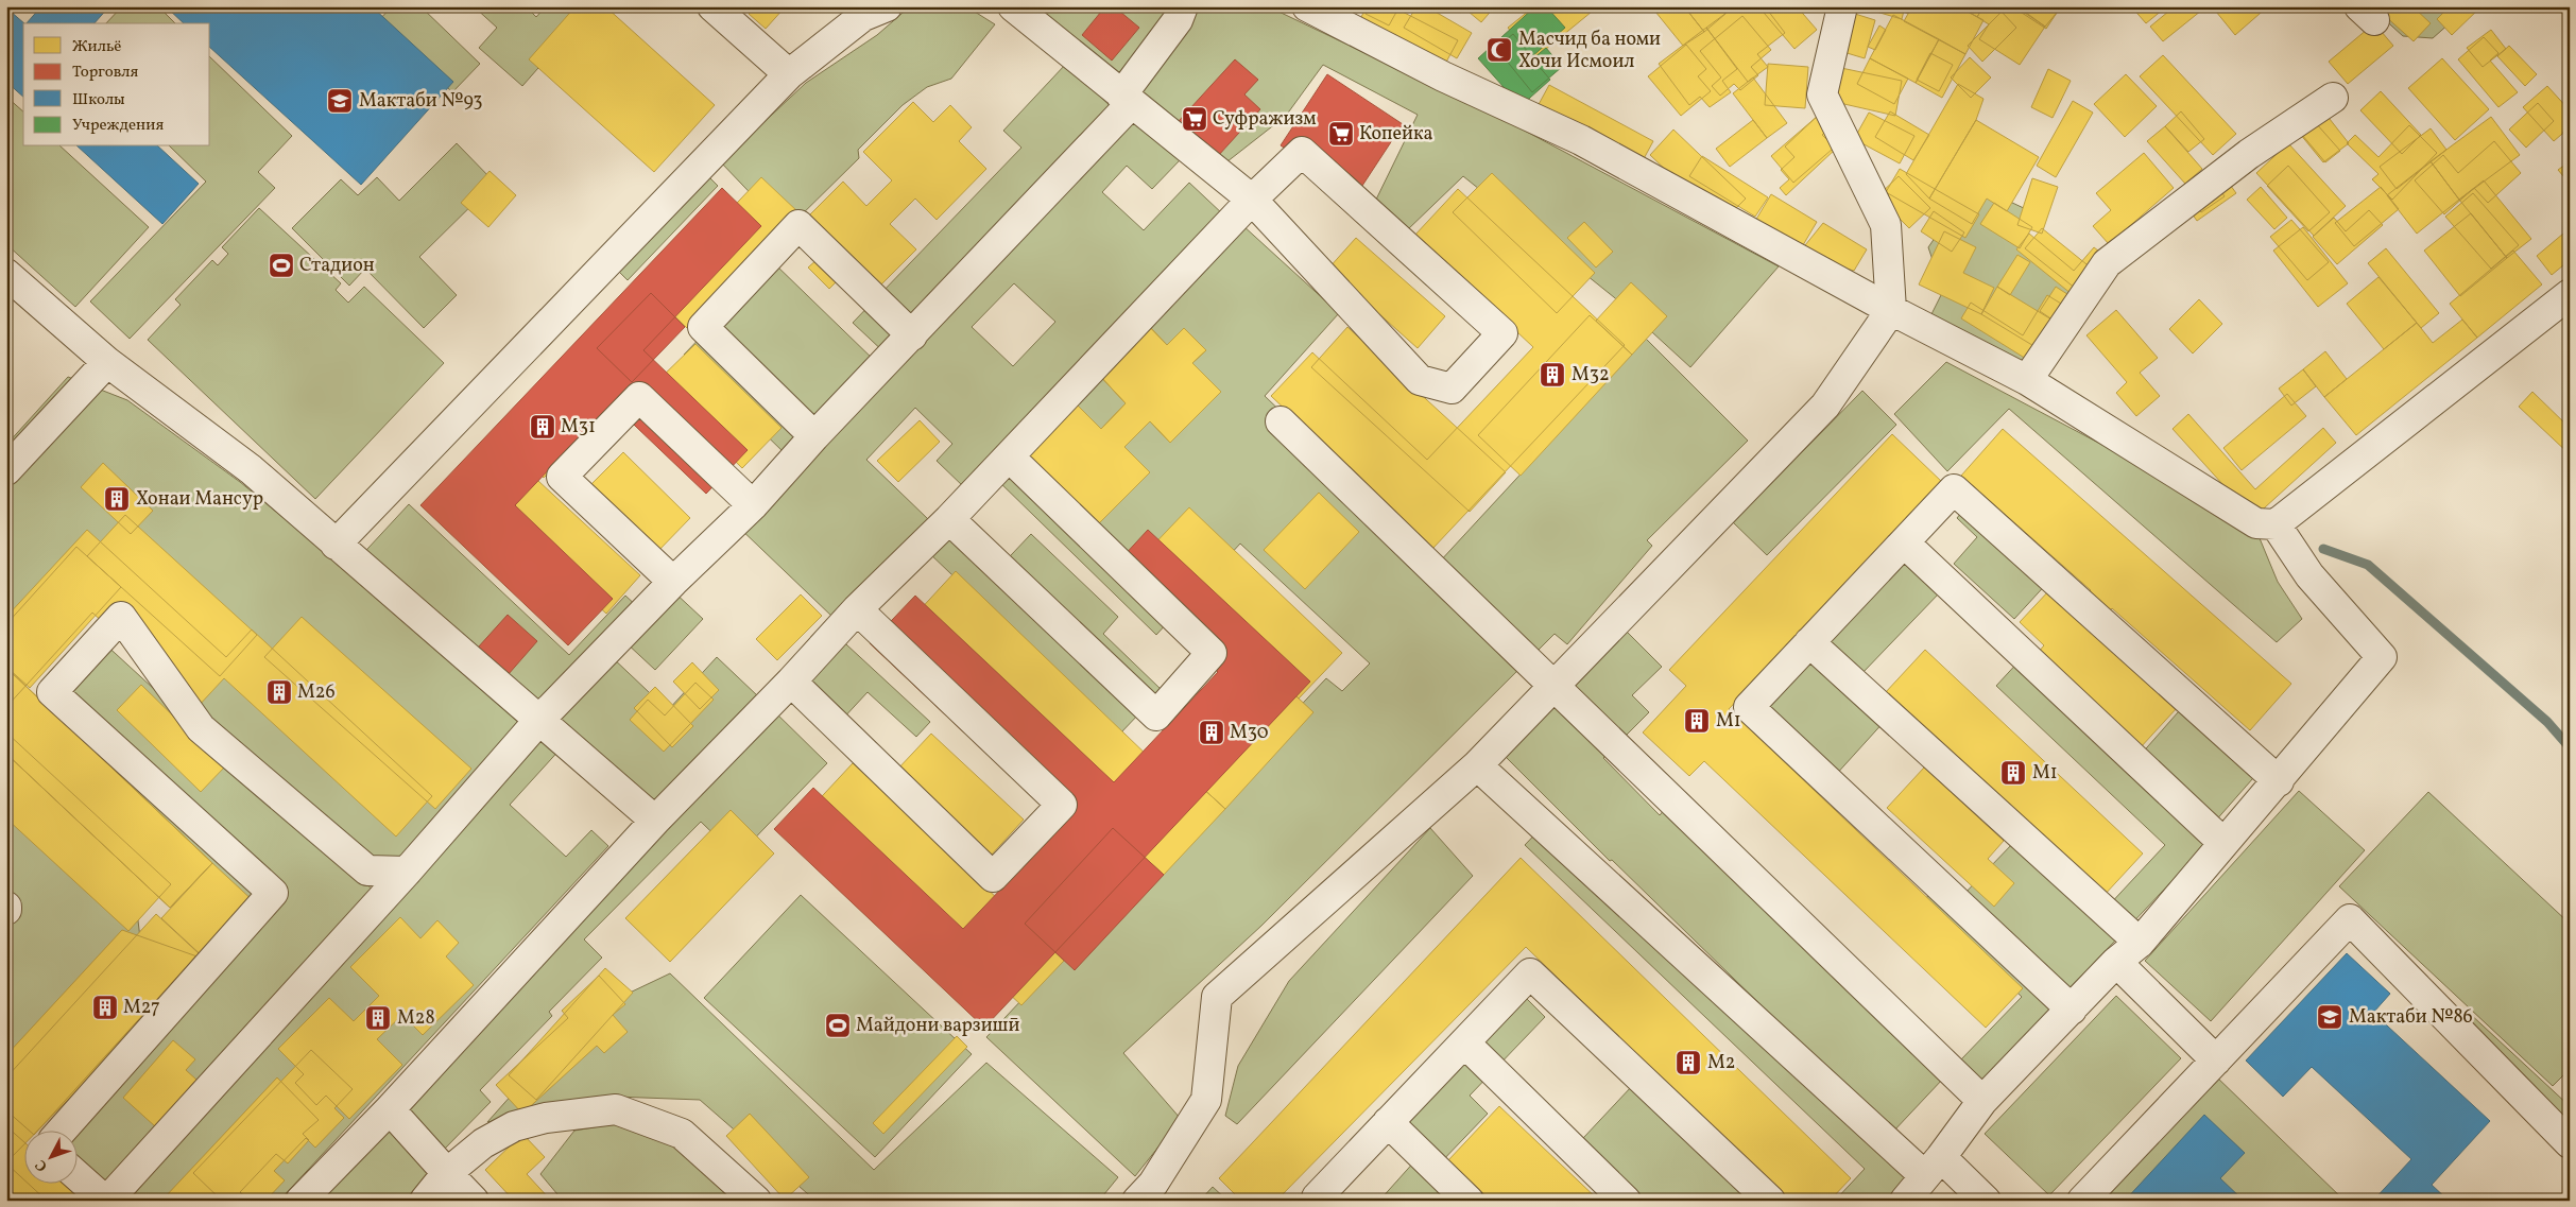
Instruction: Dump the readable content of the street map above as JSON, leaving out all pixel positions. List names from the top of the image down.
{
  "places": {
    "mosque": ["Масчид ба номи Хочи Исмоил"],
    "school or university": ["Мактаби №93", "Мактаби №86"],
    "supermarket": ["Суфражизм", "Копейка"],
    "sports": ["Стадион", "Майдони варзишӣ"],
    "building": [
      "М32",
      "М31",
      "Хонаи Мансур",
      "М26",
      "M1",
      "М30",
      "М1",
      "М27",
      "М28",
      "М2"
    ]
  },
  "legend": [
    "Жильё",
    "Торговля",
    "Школы",
    "Учреждения"
  ],
  "north": "bottom left"
}
